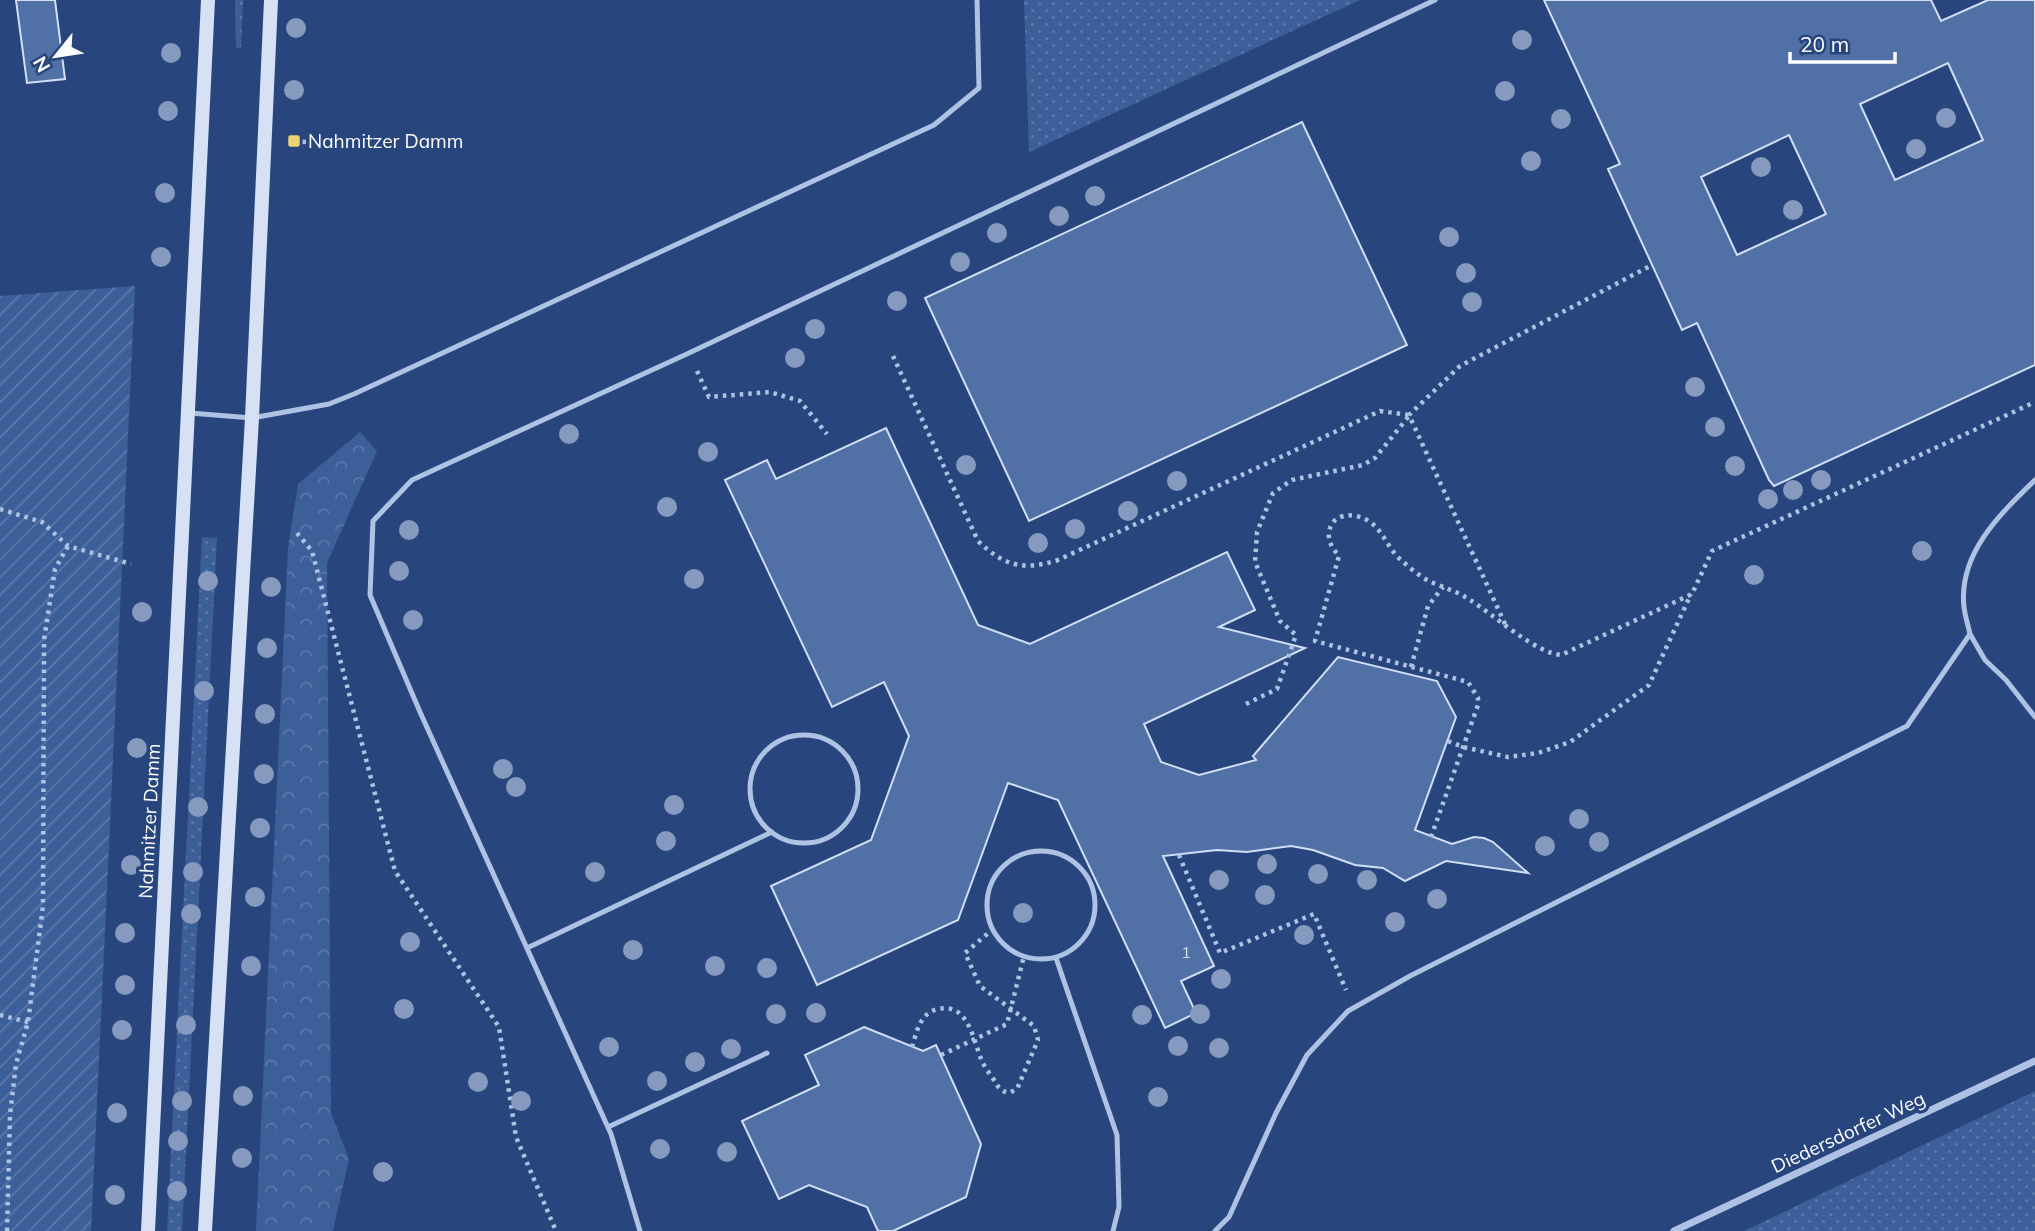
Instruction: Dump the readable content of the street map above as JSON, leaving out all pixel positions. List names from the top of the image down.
{
  "streets": {
    "main road": ["Nahmitzer Damm"],
    "street": ["Diedersdorfer Weg"]
  },
  "places": {
    "transit": ["Nahmitzer Damm"]
  },
  "house_numbers": ["1"],
  "scale_bar": "20 m",
  "north": "bottom left"
}
